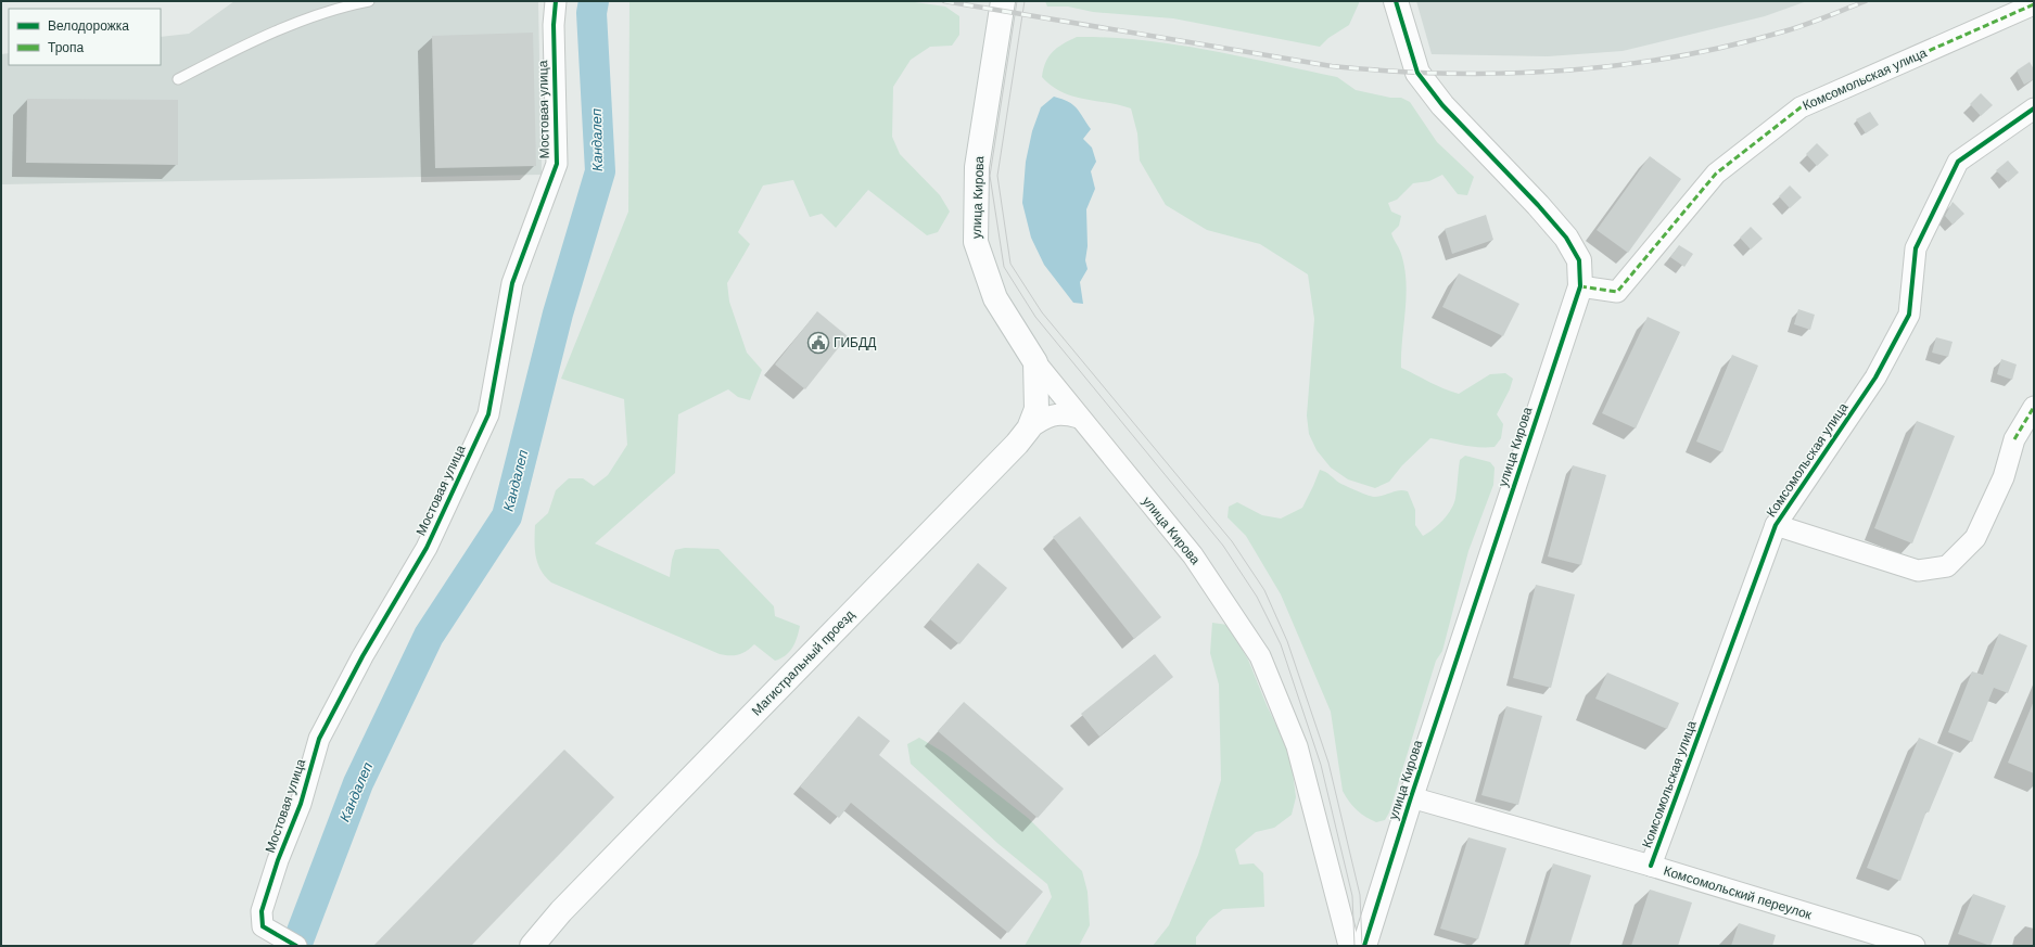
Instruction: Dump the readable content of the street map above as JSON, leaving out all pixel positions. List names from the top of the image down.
{
  "streets": {
    "main road": ["улица Кирова", "Магистральный проезд"],
    "street": ["Комсомольская улица", "Мостовая улица", "Комсомольский переулок"]
  },
  "crossings": [
    ["Комсомольская улица", "улица Кирова"],
    ["Комсомольская улица", "Комсомольский переулок"],
    ["улица Кирова", "Магистральный проезд"],
    ["улица Кирова", "Комсомольский переулок"]
  ],
  "water": ["Кандалеп"],
  "places": {
    "public building": ["ГИБДД"]
  },
  "legend": ["Велодорожка", "Тропа"]
}
